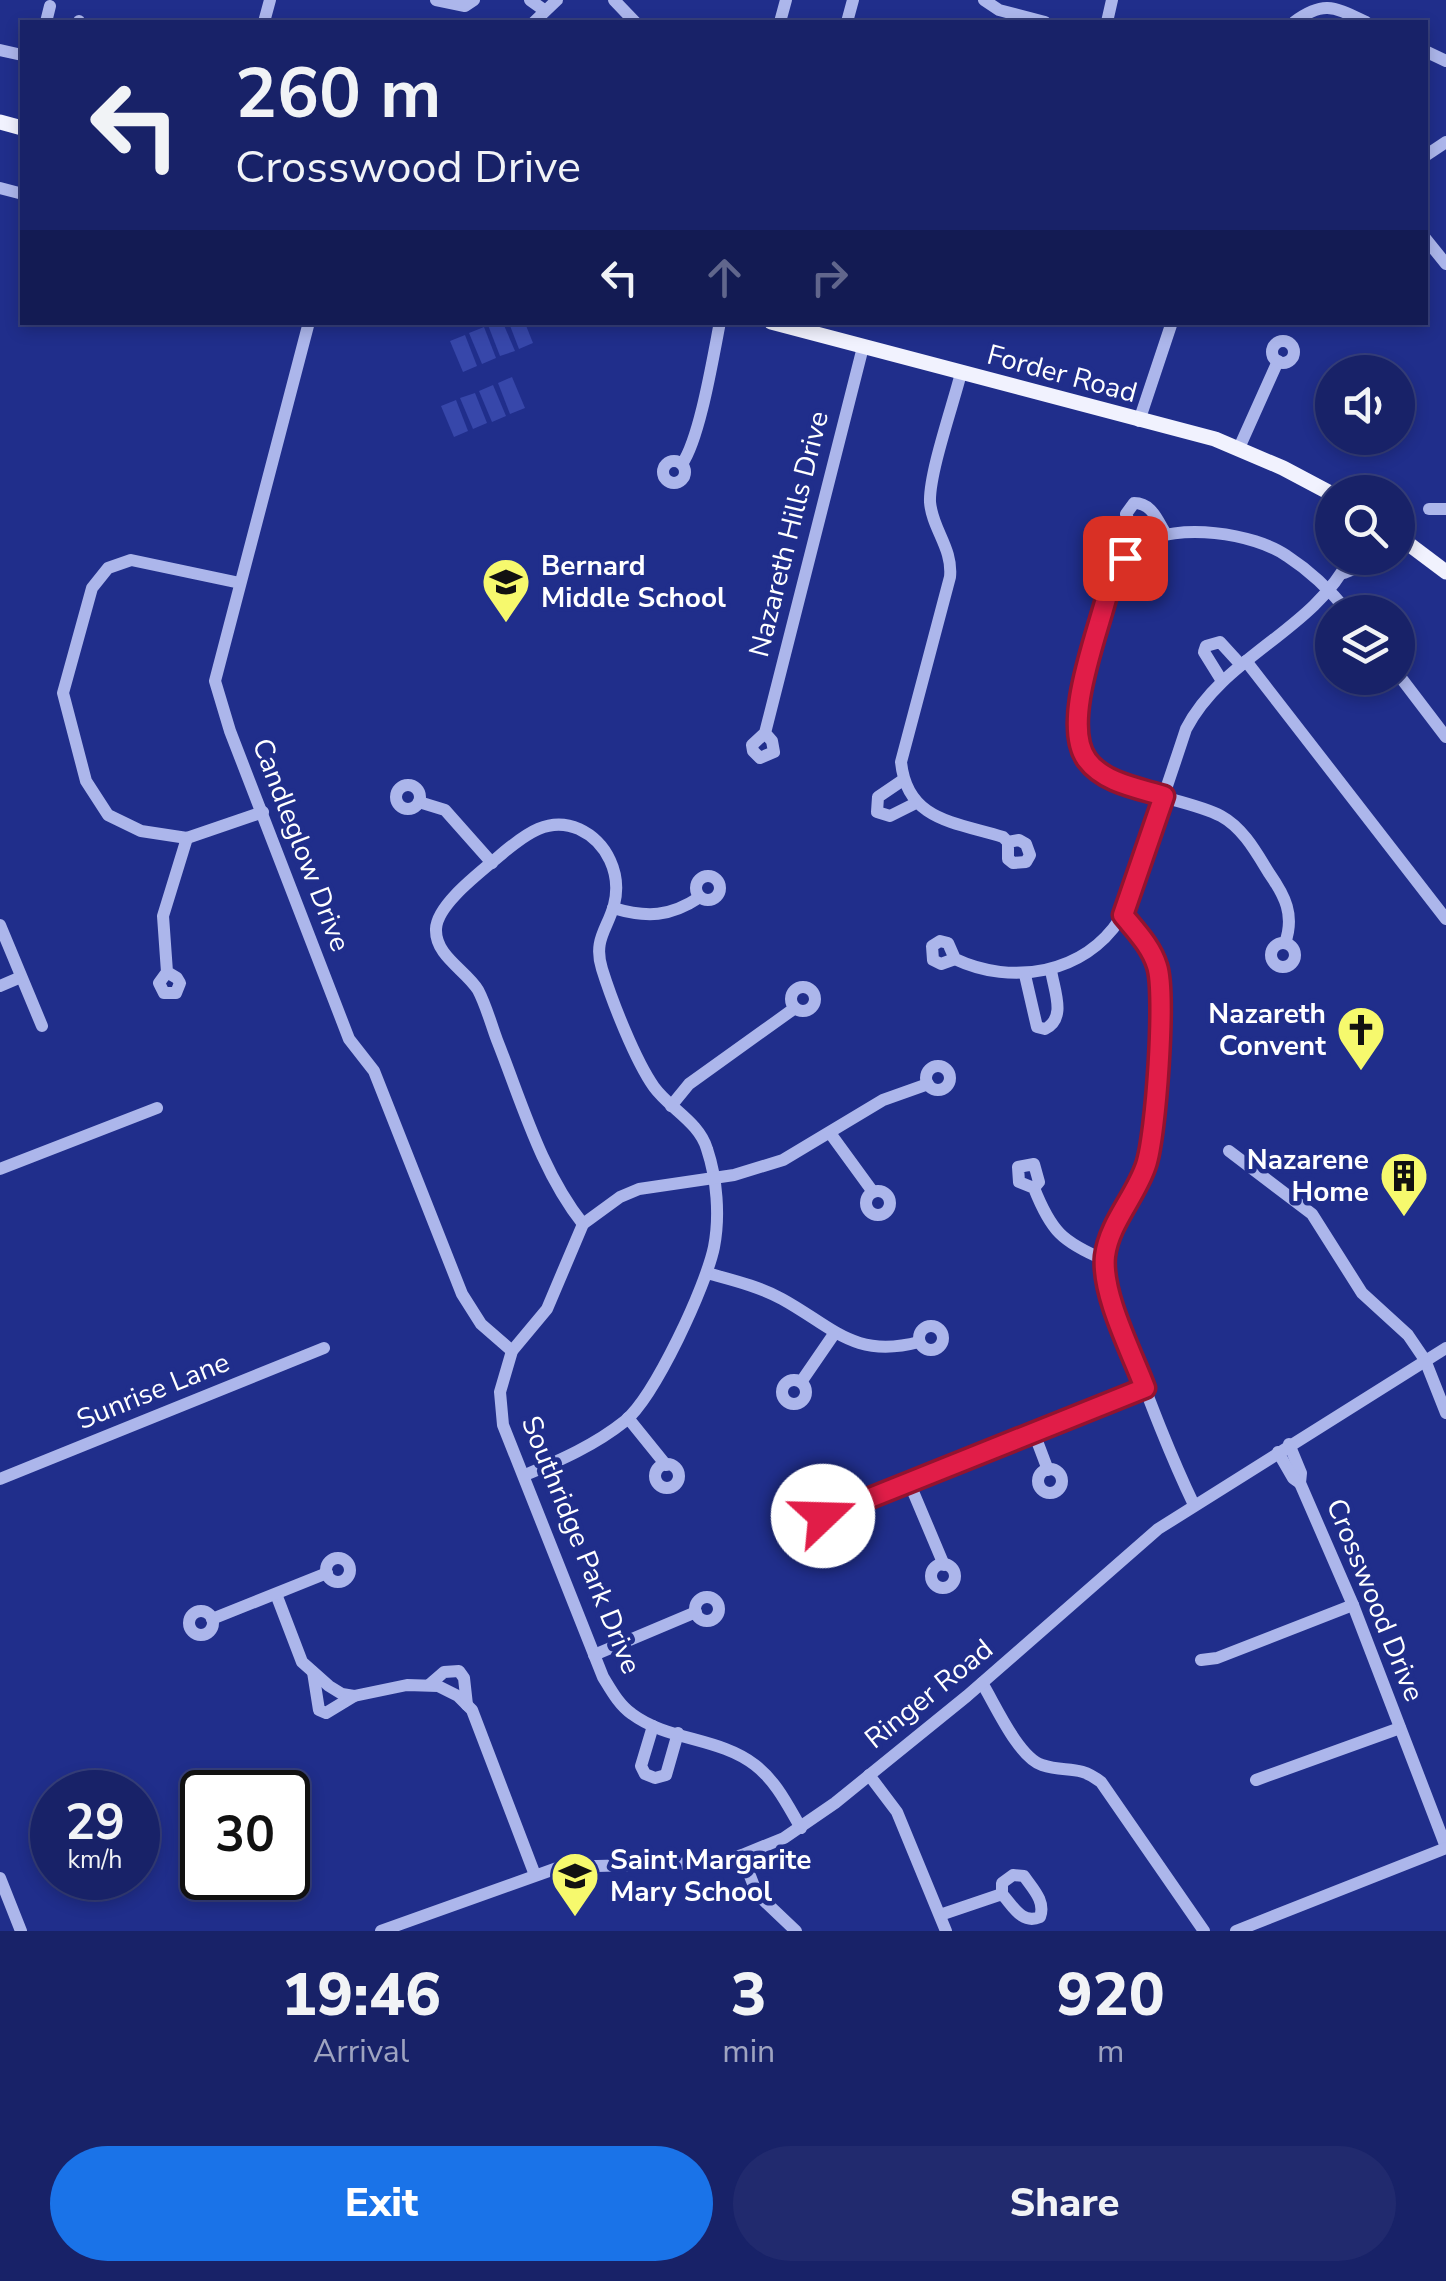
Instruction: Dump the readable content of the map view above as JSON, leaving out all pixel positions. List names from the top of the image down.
{
  "streets": {
    "main road": ["Forder Road"],
    "street": [
      "Nazareth Hills Drive",
      "Candleglow Drive",
      "Sunrise Lane",
      "Southridge Park Drive",
      "Crosswood Drive",
      "Ringer Road"
    ]
  },
  "crossings": [
    ["Forder Road", "Nazareth Hills Drive"],
    ["Candleglow Drive", "Southridge Park Drive"],
    ["Southridge Park Drive", "Ringer Road"],
    ["Crosswood Drive", "Ringer Road"]
  ],
  "places": {
    "school or university": ["Bernard Middle School", "Saint Margarite Mary School"],
    "church": ["Nazareth Convent"],
    "building": ["Nazarene Home"]
  },
  "page": {
    "turn": ["260 m", "Crosswood Drive"],
    "speed": "29 km/h",
    "limit": "30",
    "eta": [
      "19:46",
      "Arrival",
      "3",
      "min",
      "920",
      "m"
    ],
    "buttons": ["Exit", "Share"]
  }
}
